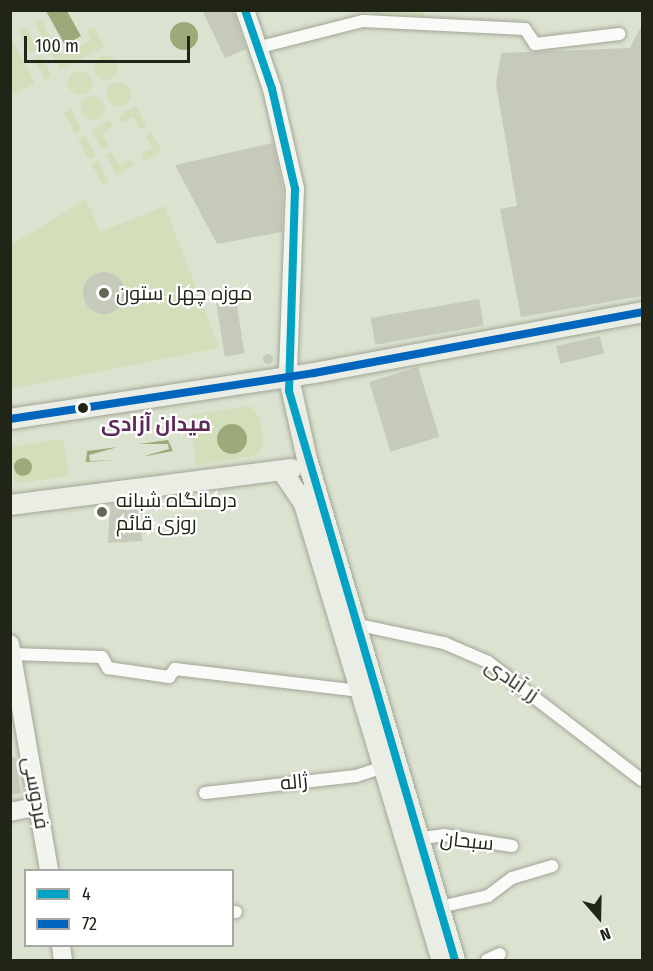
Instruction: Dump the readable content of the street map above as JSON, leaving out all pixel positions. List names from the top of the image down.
{
  "streets": {
    "main road": ["فردوسی"],
    "street": ["زر آبادی", "ژاله", "سبحان"]
  },
  "districts": ["میدان آزادی"],
  "places": ["موزه چهل ستون", "درمانگاه شبانه روزی قائم"],
  "lines": ["transit line 4", "transit line 72"],
  "legend": ["4", "72"],
  "scale_bar": "100 m",
  "north": "bottom"
}
